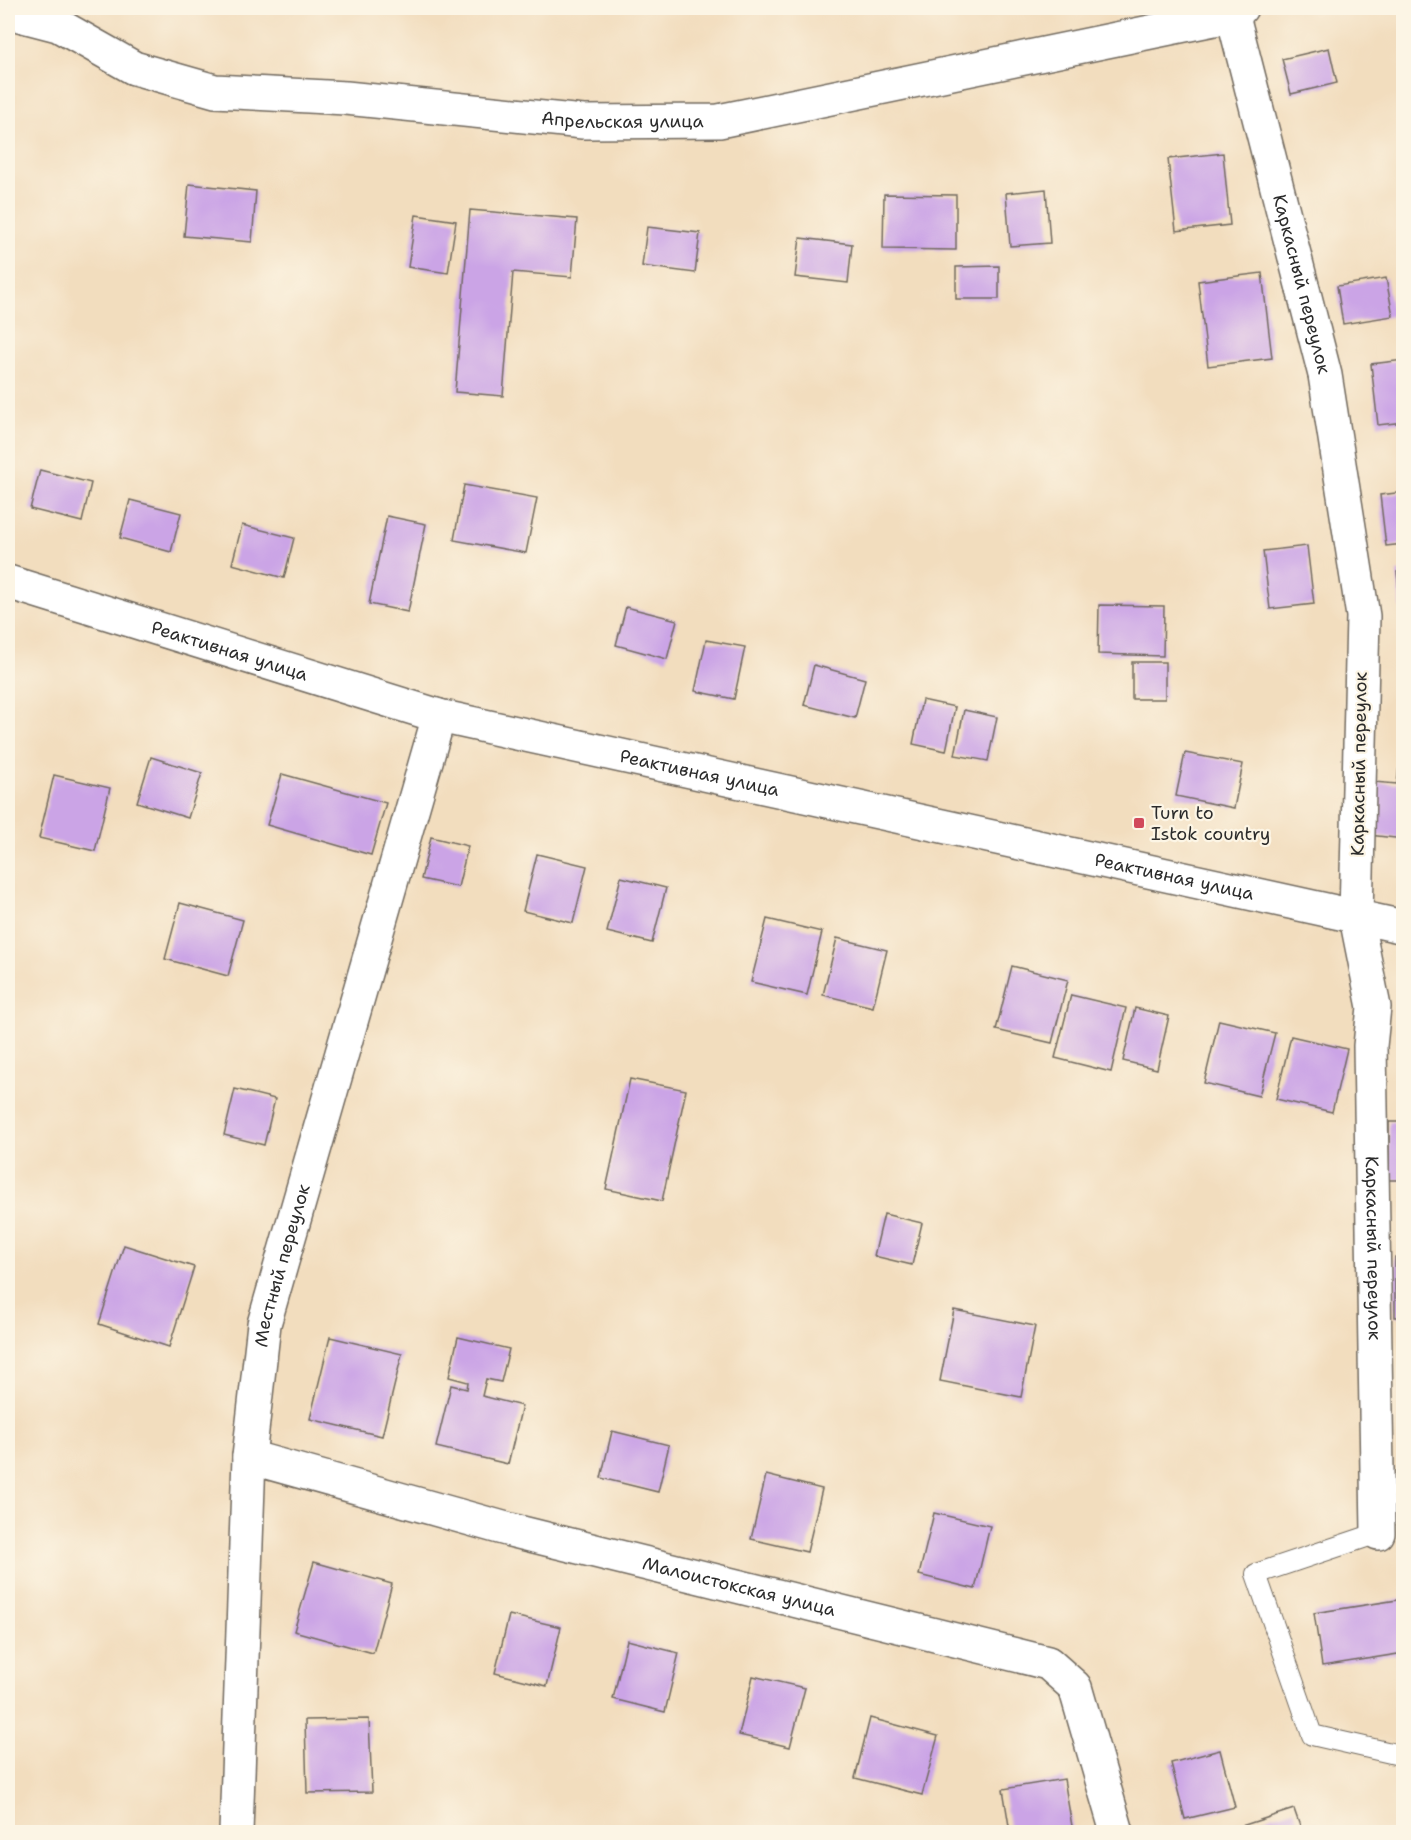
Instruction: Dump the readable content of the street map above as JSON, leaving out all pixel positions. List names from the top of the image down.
{
  "streets": {
    "street": [
      "Апрельская улица",
      "Каркасный переулок",
      "Реактивная улица",
      "Местный переулок",
      "Малоистокская улица"
    ]
  },
  "crossings": [
    ["Апрельская улица", "Каркасный переулок"],
    ["Каркасный переулок", "Реактивная улица"],
    ["Реактивная улица", "Местный переулок"],
    ["Местный переулок", "Малоистокская улица"]
  ],
  "places": {
    "transit": ["Turn to Istok country"]
  }
}
